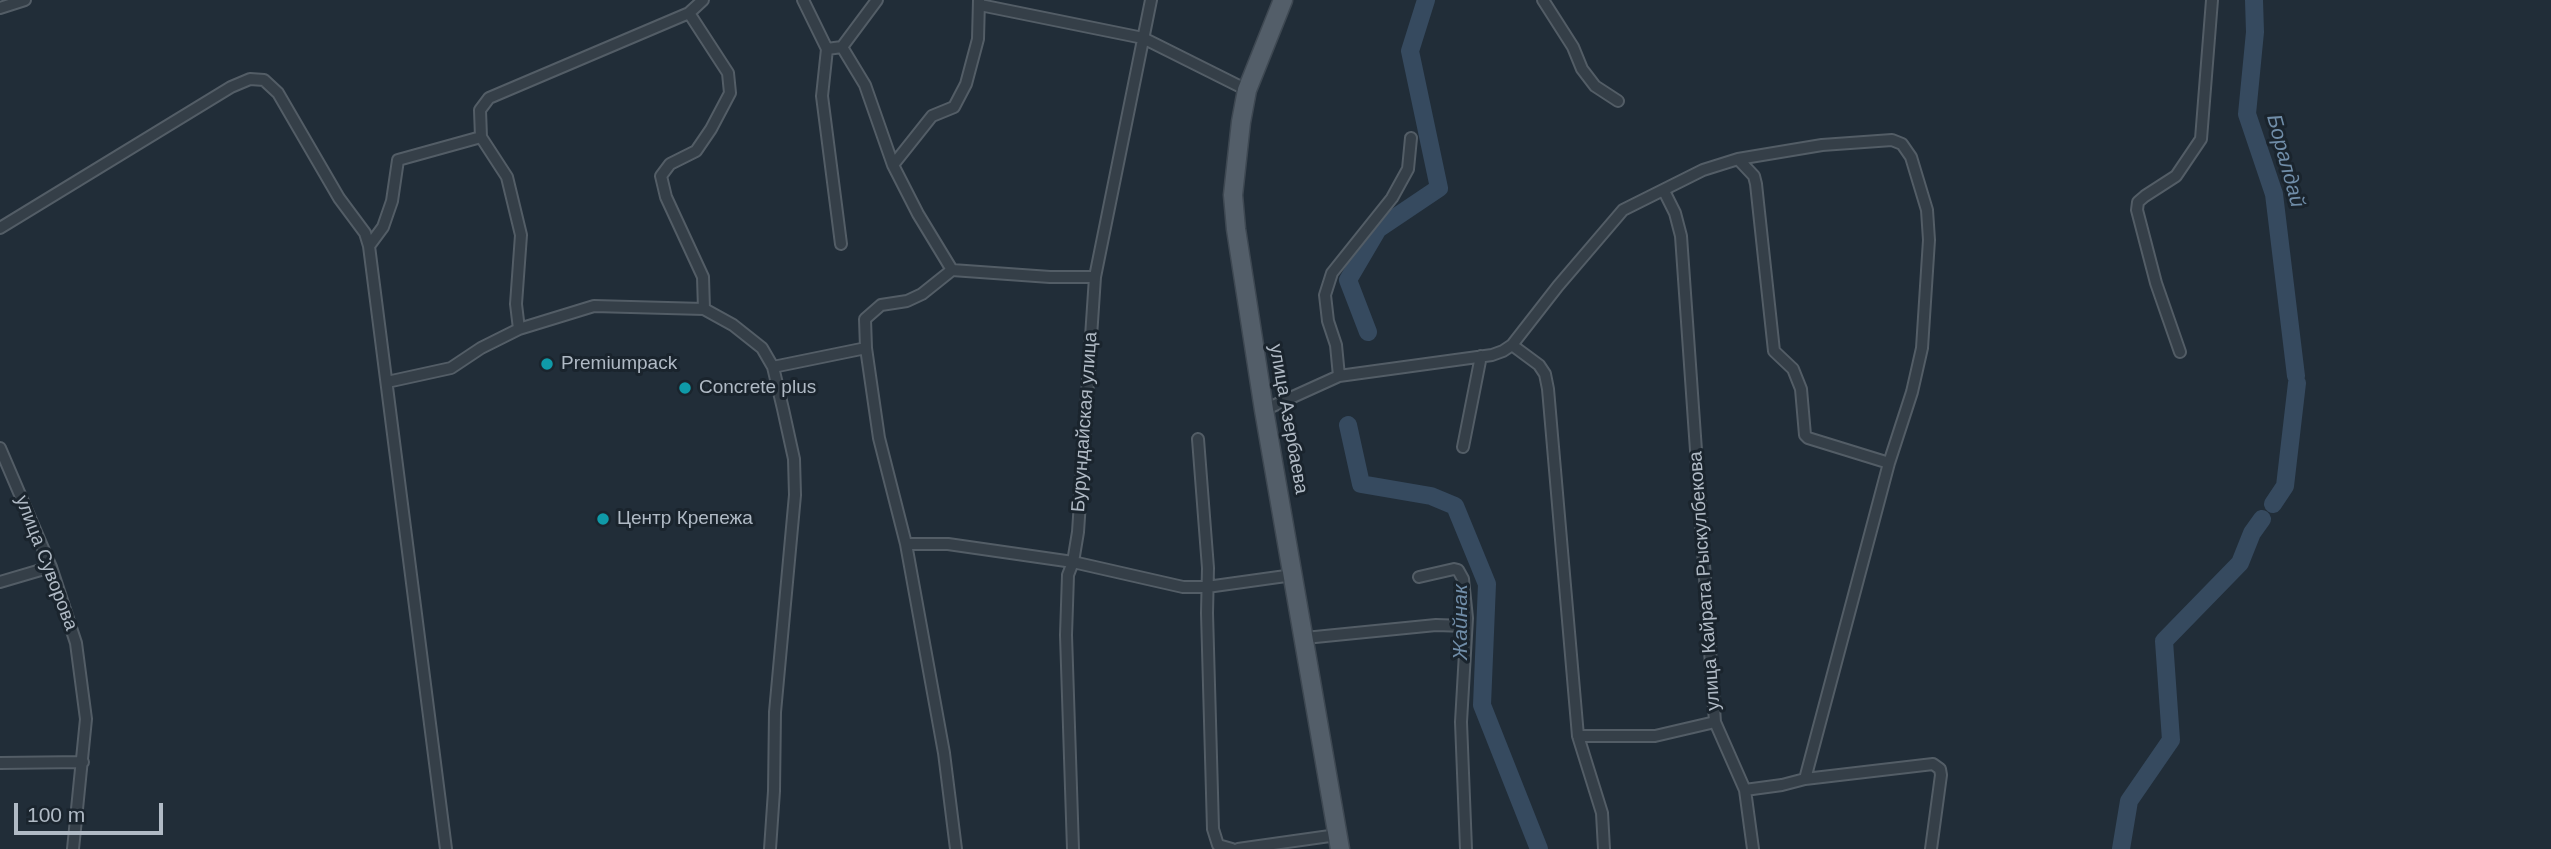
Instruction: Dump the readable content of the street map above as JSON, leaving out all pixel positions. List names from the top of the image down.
{
  "streets": {
    "main road": ["улица Азербаева"],
    "street": ["Бурундайская улица", "улица Суворова", "улица Кайрата Рыскулбекова"]
  },
  "water": ["Боралдай", "Жайнак"],
  "places": ["Premiumpack", "Concrete plus", "Центр Крепежа"],
  "scale_bar": "100 m"
}
